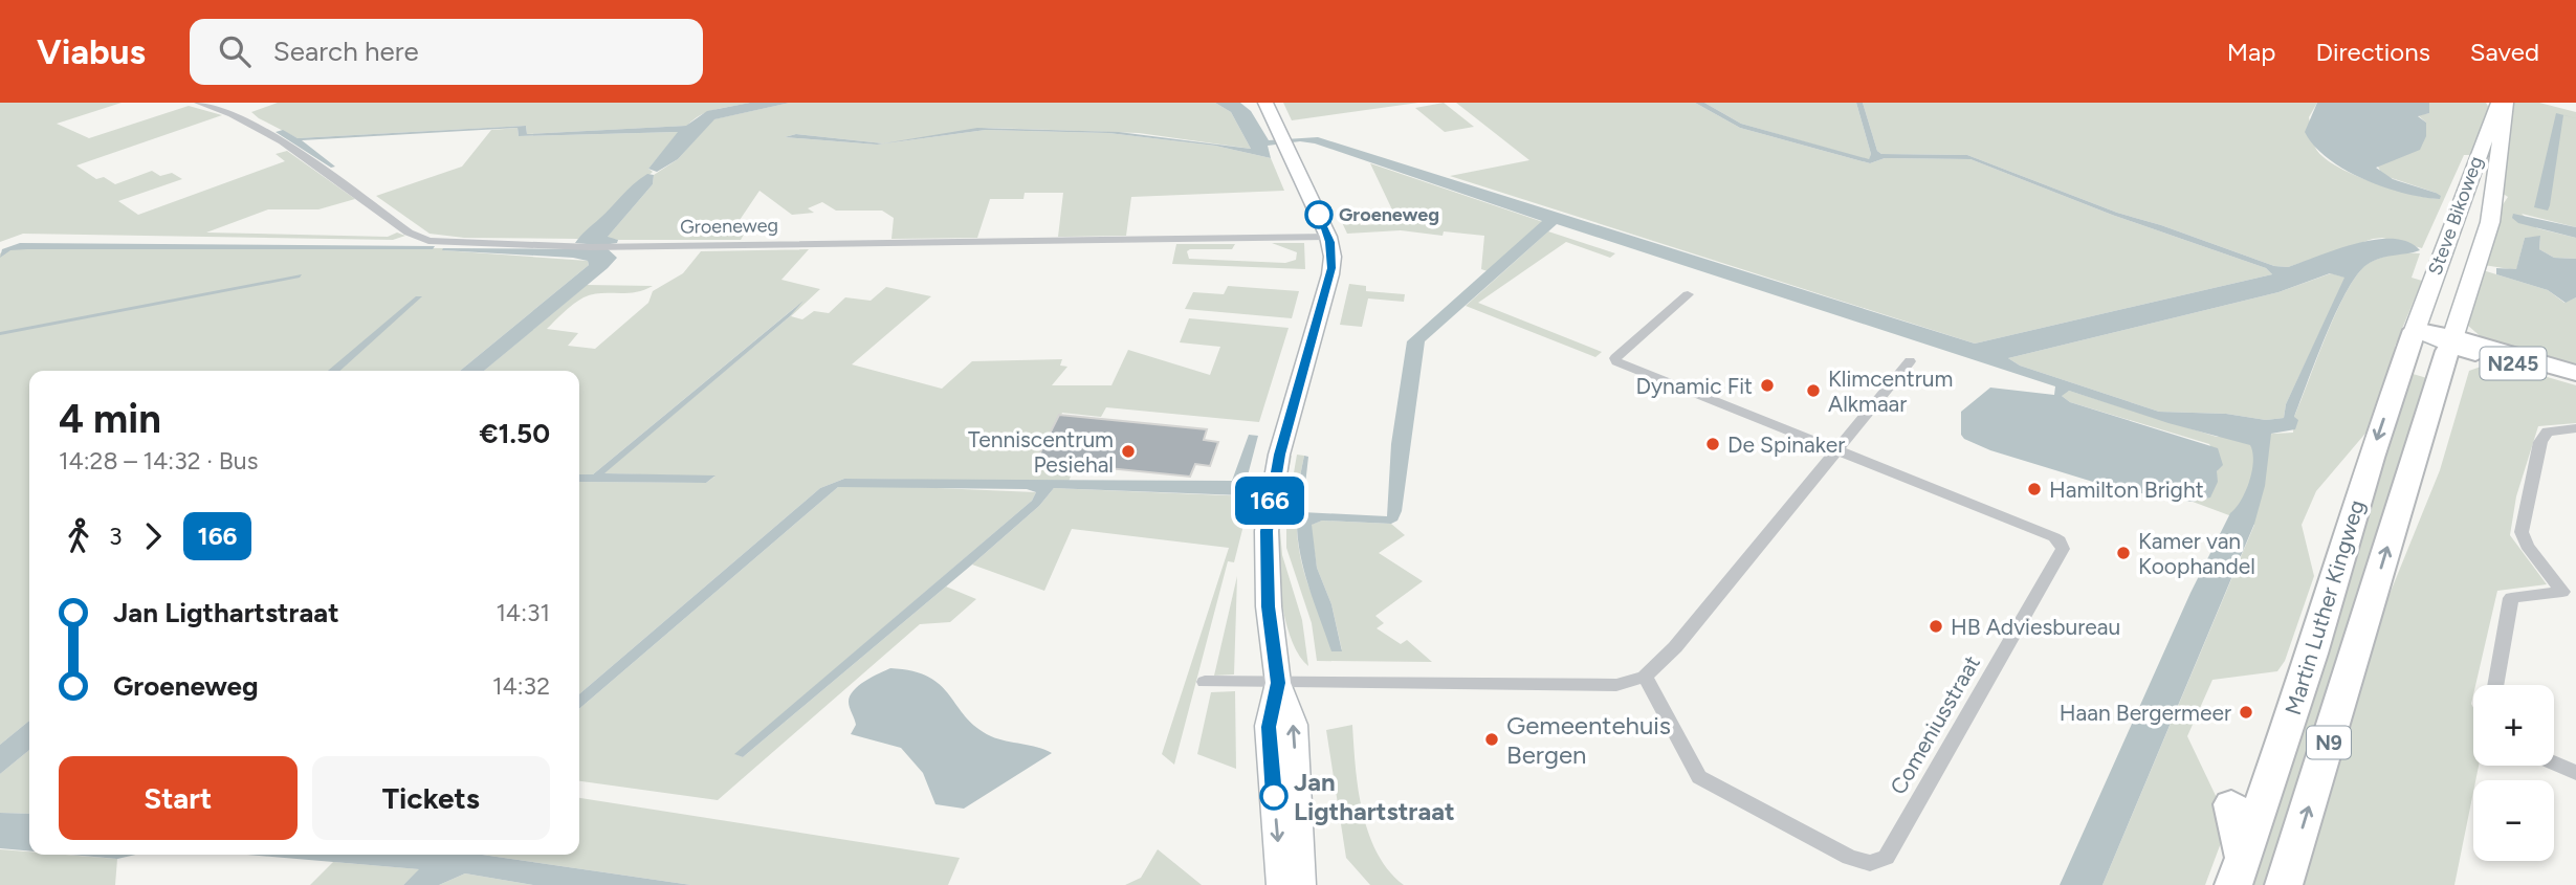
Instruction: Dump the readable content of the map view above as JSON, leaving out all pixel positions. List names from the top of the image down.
{
  "streets": {
    "highway": ["N245", "Martin Luther Kingweg", "N9"],
    "main road": ["Steve Bikoweg"],
    "street": ["Groeneweg", "Comeniusstraat"]
  },
  "crossings": [
    ["Steve Bikoweg", "N245"],
    ["Steve Bikoweg", "Martin Luther Kingweg"],
    ["N245", "Martin Luther Kingweg"],
    ["Martin Luther Kingweg", "N9"]
  ],
  "places": [
    "Groeneweg",
    "Dynamic Fit",
    "Klimcentrum Alkmaar",
    "De Spinaker",
    "Tenniscentrum Pesiehal",
    "Hamilton Bright",
    "Kamer van Koophandel",
    "HB Adviesbureau",
    "Haan Bergermeer",
    "Gemeentehuis Bergen",
    "Jan Ligthartstraat"
  ],
  "lines": ["bus line 166"],
  "page": {
    "header": "Viabus",
    "search": "Search here",
    "nav": ["Map", "Directions", "Saved"],
    "on_map": "166",
    "heading": ["4 min", "14:28 – 14:32 · Bus", "€1.50"],
    "legs": ["3", "166"],
    "list": [
      {
        "name": "Jan Ligthartstraat",
        "value": "14:31"
      },
      {
        "name": "Groeneweg",
        "value": "14:32"
      }
    ],
    "map_buttons": ["+", "−"],
    "buttons": ["Start", "Tickets"]
  }
}
